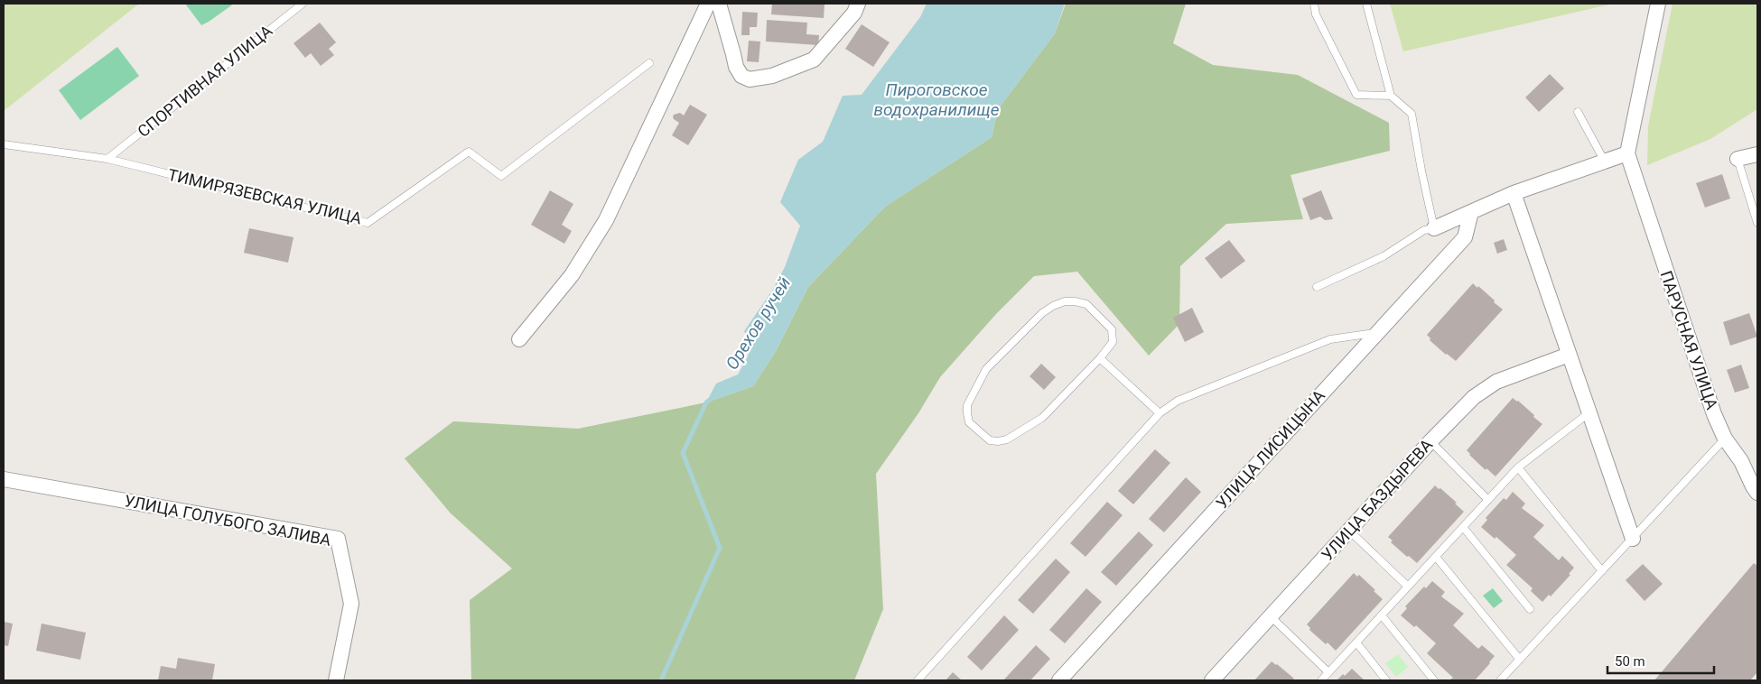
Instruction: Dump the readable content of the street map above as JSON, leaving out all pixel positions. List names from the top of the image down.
{
  "streets": {
    "street": [
      "ПАРУСНАЯ УЛИЦА",
      "УЛИЦА ЛИСИЦЫНА",
      "УЛИЦА БАЗДЫРЕВА",
      "УЛИЦА ГОЛУБОГО ЗАЛИВА"
    ],
    "lane": ["СПОРТИВНАЯ УЛИЦА", "ТИМИРЯЗЕВСКАЯ УЛИЦА"]
  },
  "crossings": [
    ["СПОРТИВНАЯ УЛИЦА", "ТИМИРЯЗЕВСКАЯ УЛИЦА"]
  ],
  "water": ["Пироговское водохранилище", "Орехов ручей"],
  "scale_bar": "50 m"
}
